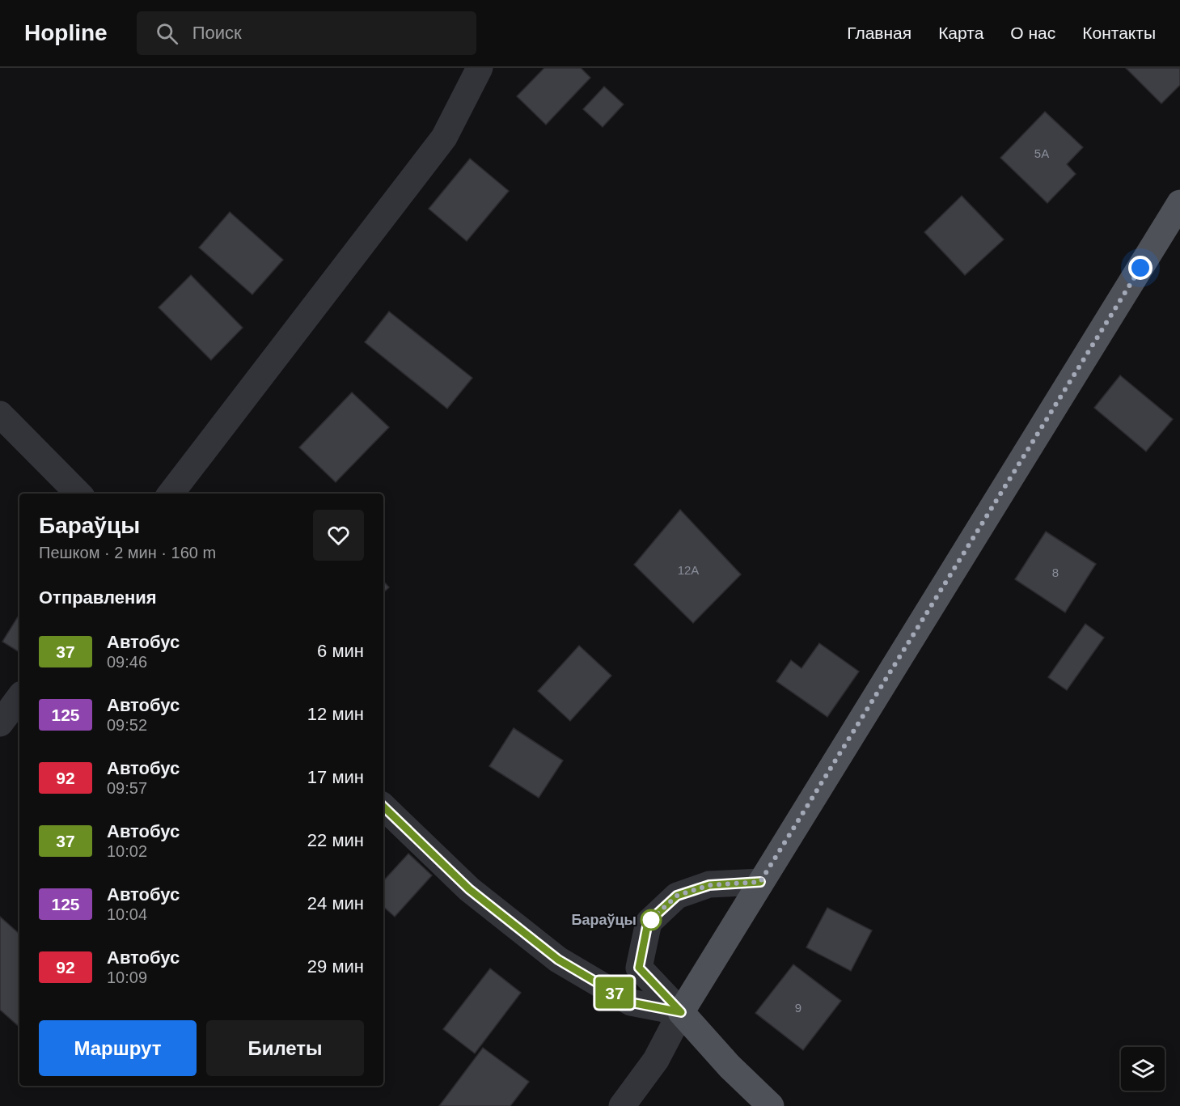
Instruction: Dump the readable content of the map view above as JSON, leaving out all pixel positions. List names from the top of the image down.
{
  "places": ["Бараўцы"],
  "lines": ["bus line 37"],
  "house_numbers": [
    "5А",
    "12А",
    "8",
    "9"
  ],
  "page": {
    "header": "Hopline",
    "search": "Поиск",
    "nav": [
      "Главная",
      "Карта",
      "О нас",
      "Контакты"
    ],
    "on_map": "37",
    "heading": [
      ["Бараўцы", "Пешком · 2 мин · 160 m"],
      "Отправления"
    ],
    "list": [
      {
        "mark": "37",
        "name": "Автобус",
        "note": "09:46",
        "value": "6 мин"
      },
      {
        "mark": "125",
        "name": "Автобус",
        "note": "09:52",
        "value": "12 мин"
      },
      {
        "mark": "92",
        "name": "Автобус",
        "note": "09:57",
        "value": "17 мин"
      },
      {
        "mark": "37",
        "name": "Автобус",
        "note": "10:02",
        "value": "22 мин"
      },
      {
        "mark": "125",
        "name": "Автобус",
        "note": "10:04",
        "value": "24 мин"
      },
      {
        "mark": "92",
        "name": "Автобус",
        "note": "10:09",
        "value": "29 мин"
      }
    ],
    "buttons": ["Маршрут", "Билеты"]
  }
}
